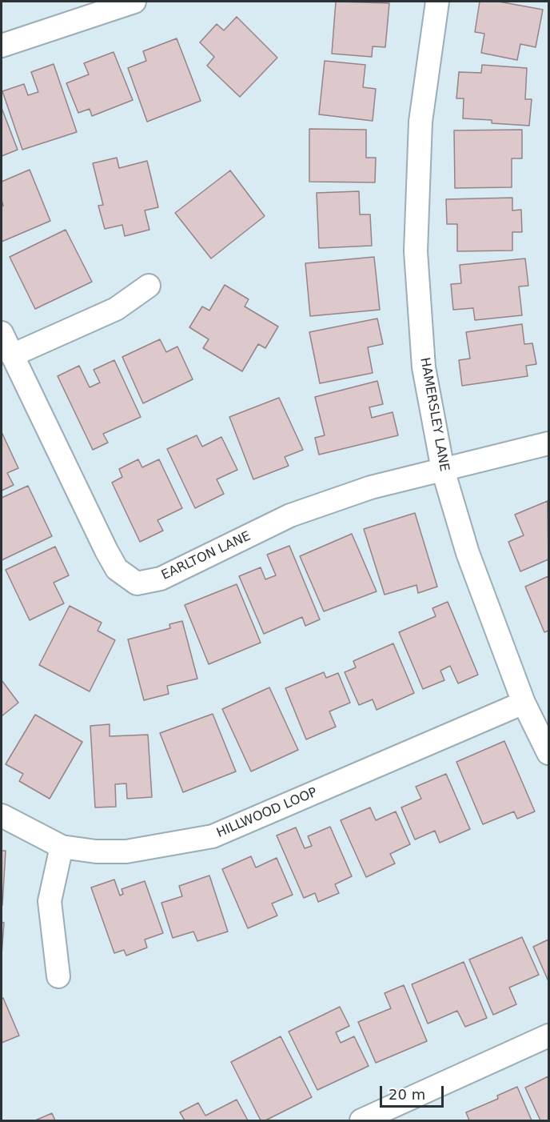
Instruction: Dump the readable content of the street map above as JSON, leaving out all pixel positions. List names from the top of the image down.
{
  "streets": {
    "street": ["HAMERSLEY LANE", "EARLTON LANE", "HILLWOOD LOOP"]
  },
  "crossings": [
    ["HAMERSLEY LANE", "EARLTON LANE"],
    ["HAMERSLEY LANE", "HILLWOOD LOOP"]
  ],
  "scale_bar": "20 m"
}
